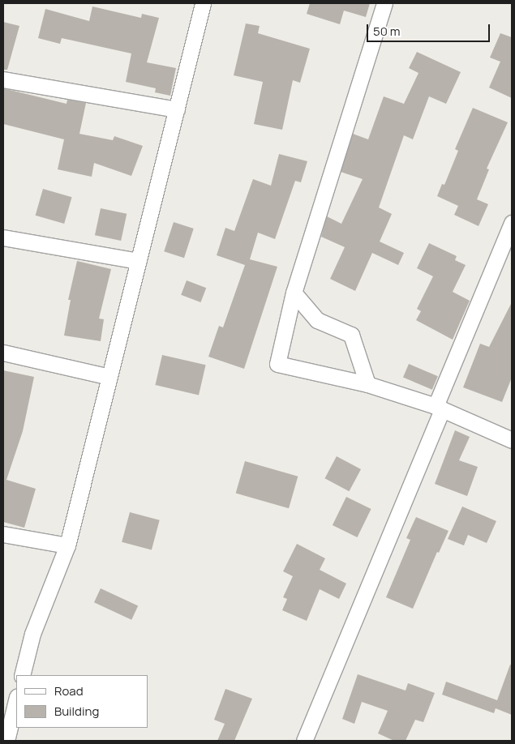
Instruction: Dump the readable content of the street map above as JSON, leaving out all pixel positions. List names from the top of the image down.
{
  "legend": ["Road", "Building"],
  "scale_bar": "50 m"
}
